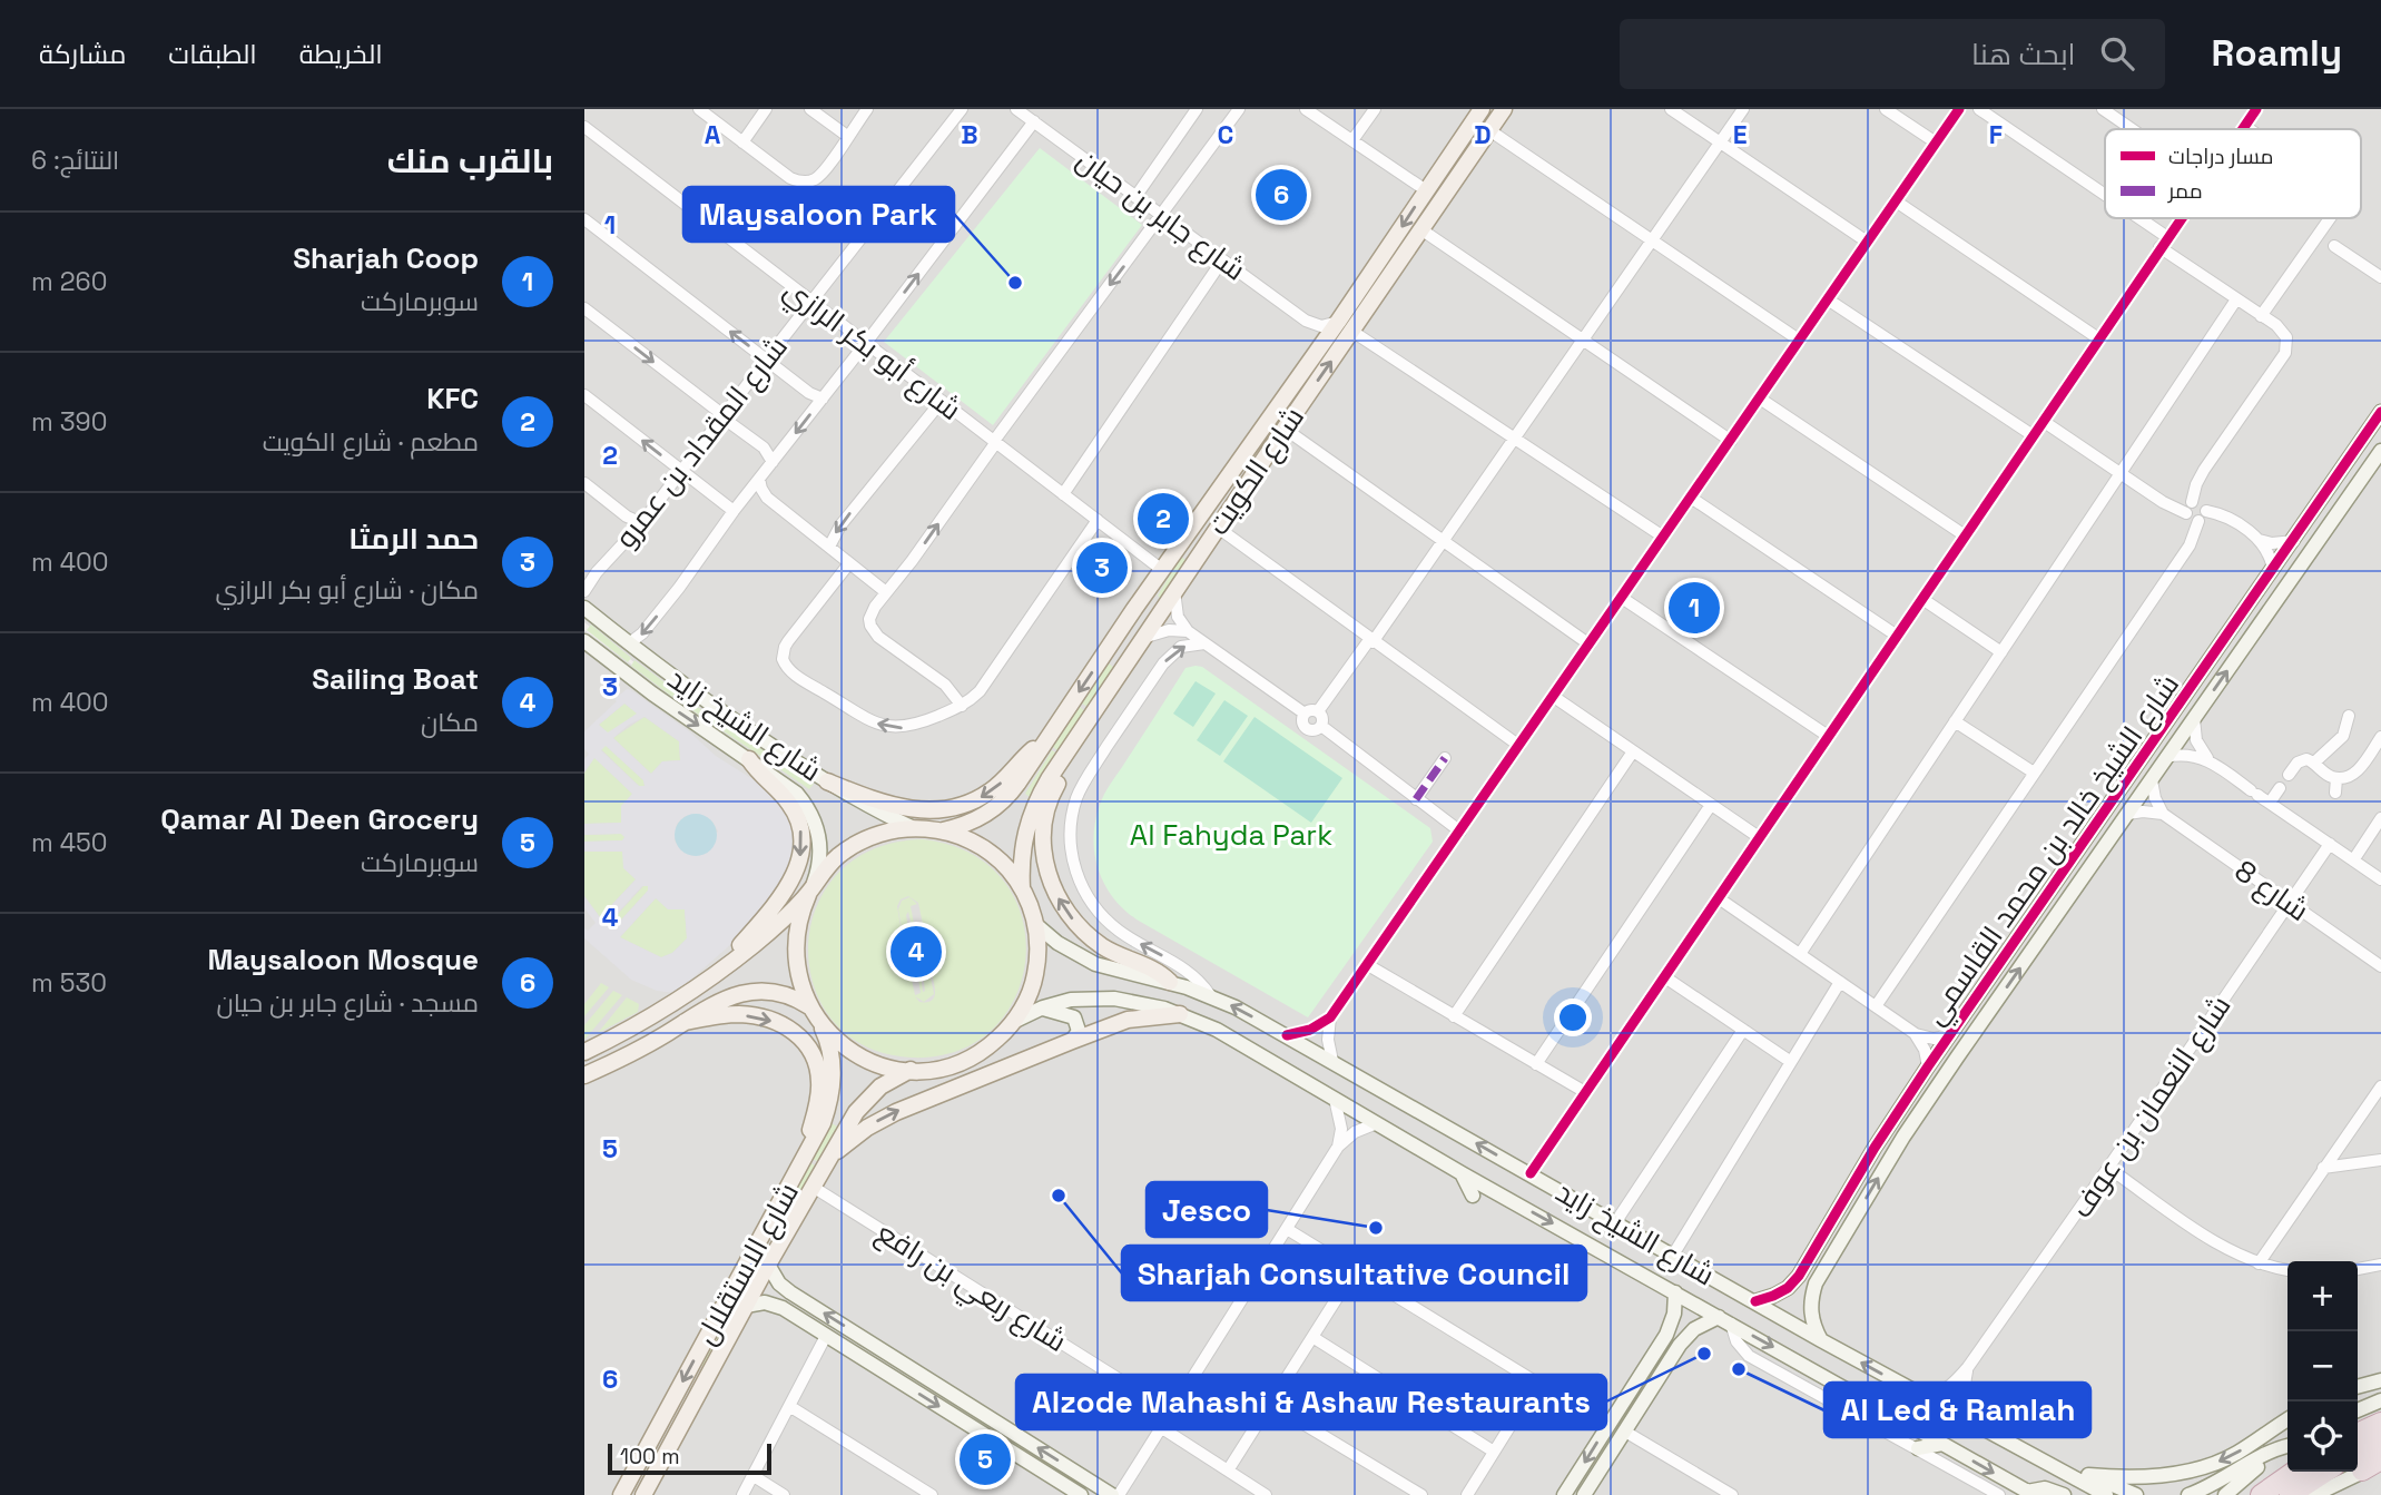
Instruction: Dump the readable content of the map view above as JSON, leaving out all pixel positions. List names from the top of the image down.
{
  "streets": {
    "main road": ["شارع الكويت", "شارع الاستقلال"],
    "street": [
      "شارع جابر بن حيان",
      "شارع أبو بكر الرازي",
      "شارع المقداد بن عمرو",
      "شارع الشيخ زايد",
      "شارع الشيخ خالد بن محمد القاسمي",
      "شارع 8",
      "شارع النعمان بن عوف",
      "شارع ربعي بن رافع"
    ]
  },
  "crossings": [
    ["شارع أبو بكر الرازي", "شارع المقداد بن عمرو"],
    ["شارع أبو بكر الرازي", "شارع الكويت"],
    ["شارع الكويت", "شارع الشيخ زايد"],
    ["شارع الكويت", "شارع الاستقلال"],
    ["شارع الشيخ زايد", "شارع الشيخ خالد بن محمد القاسمي"],
    ["شارع الشيخ زايد", "شارع النعمان بن عوف"],
    ["شارع الشيخ زايد", "شارع الاستقلال"],
    ["شارع 8", "شارع النعمان بن عوف"],
    ["شارع الاستقلال", "شارع ربعي بن رافع"]
  ],
  "parks": ["Al Fahyda Park"],
  "places": [
    "Maysaloon Park",
    "Sharjah Consultative Council",
    "Jesco",
    "Alzode Mahashi & Ashaw Restaurants",
    "Al Led & Ramlah"
  ],
  "legend": ["مسار دراجات", "ممر"],
  "scale_bar": "100 m",
  "page": {
    "header": "Roamly",
    "search": "ابحث هنا",
    "nav": ["الخريطة", "الطبقات", "مشاركة"],
    "heading": ["بالقرب منك", "النتائج: 6"],
    "pins": [
      "6",
      "2",
      "3",
      "1",
      "4",
      "5"
    ],
    "list": [
      {
        "mark": "1",
        "name": "Sharjah Coop",
        "note": "سوبرماركت",
        "value": "260 m"
      },
      {
        "mark": "2",
        "name": "KFC",
        "note": "مطعم · شارع الكويت",
        "value": "390 m"
      },
      {
        "mark": "3",
        "name": "حمد الرمثا",
        "note": "مكان · شارع أبو بكر الرازي",
        "value": "400 m"
      },
      {
        "mark": "4",
        "name": "Sailing Boat",
        "note": "مكان",
        "value": "400 m"
      },
      {
        "mark": "5",
        "name": "Qamar Al Deen Grocery",
        "note": "سوبرماركت",
        "value": "450 m"
      },
      {
        "mark": "6",
        "name": "Maysaloon Mosque",
        "note": "مسجد · شارع جابر بن حيان",
        "value": "530 m"
      }
    ],
    "map_buttons": ["+", "−"],
    "scale": "100 m"
  },
  "grid": {
    "columns": [
      "A",
      "B",
      "C",
      "D",
      "E",
      "F"
    ],
    "rows": [
      "1",
      "2",
      "3",
      "4",
      "5",
      "6"
    ]
  }
}
